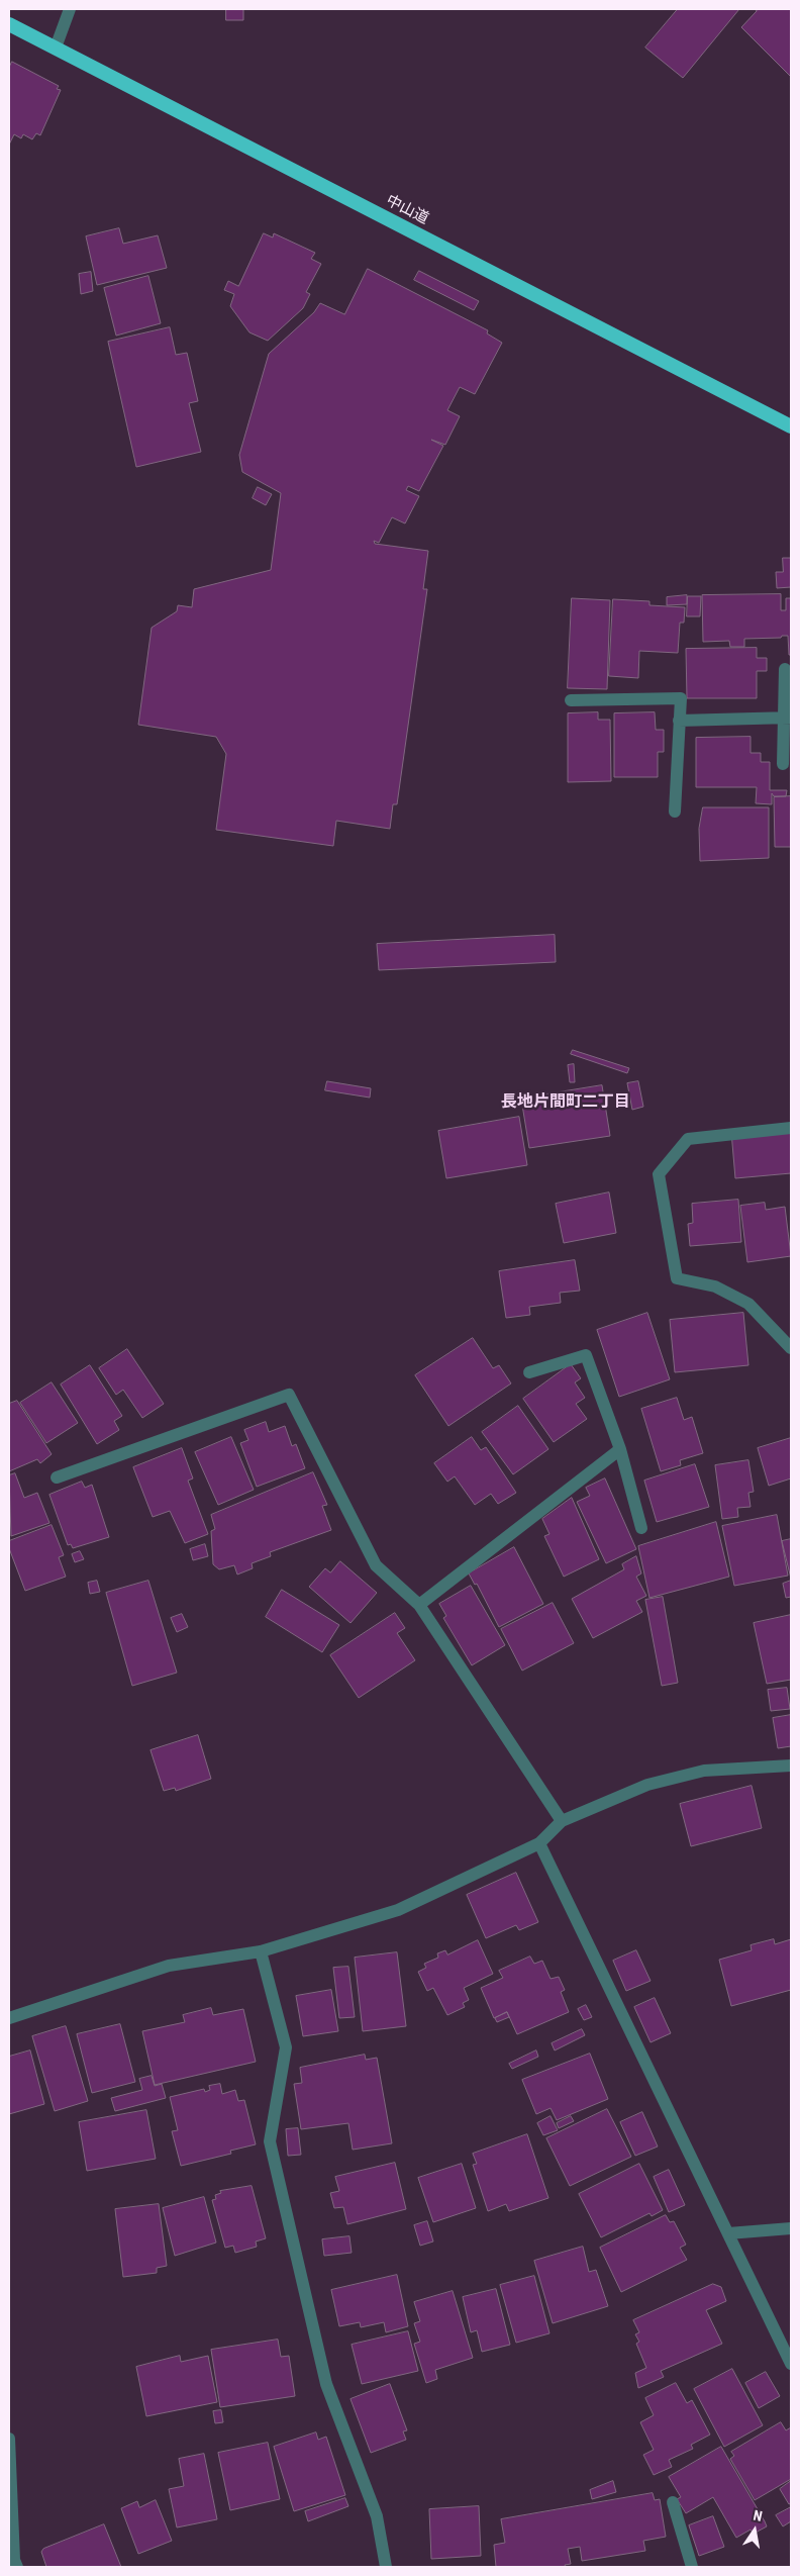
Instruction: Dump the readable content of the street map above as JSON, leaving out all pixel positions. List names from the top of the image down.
{
  "streets": {
    "highway": ["中山道"]
  },
  "districts": ["長地片間町二丁目"],
  "north": "top"
}
